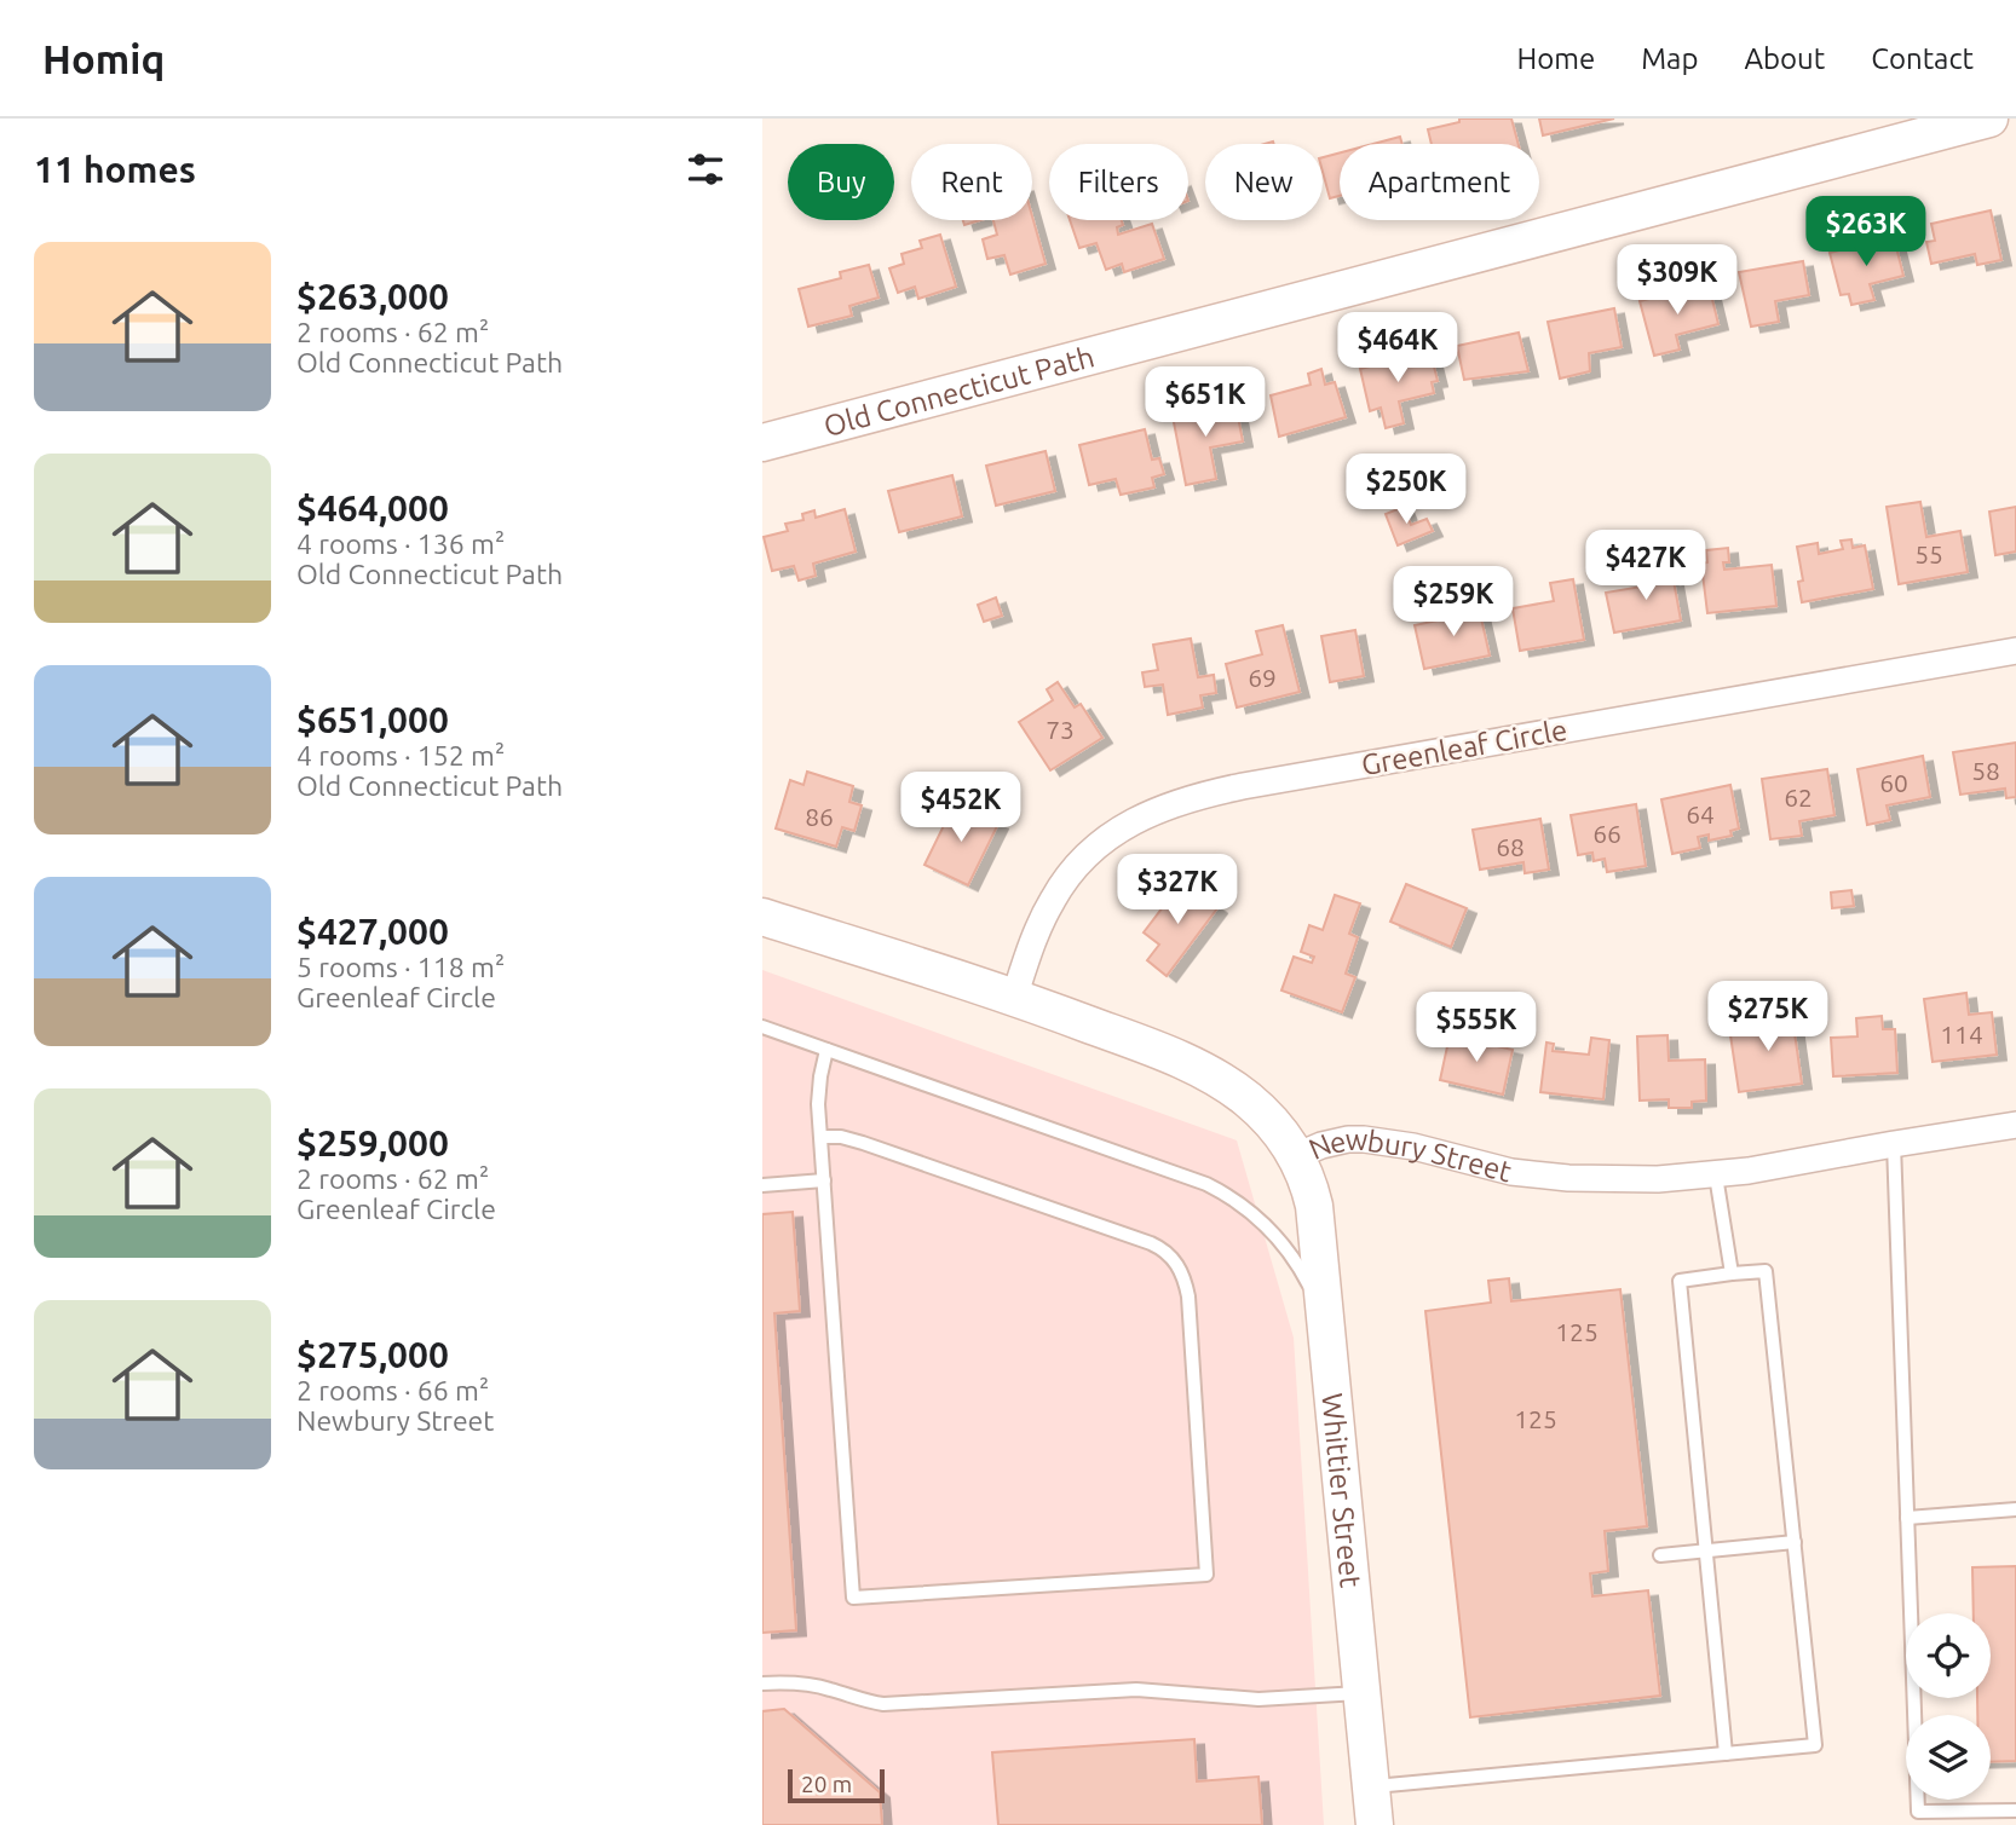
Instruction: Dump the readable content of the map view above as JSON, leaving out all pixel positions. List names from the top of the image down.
{
  "streets": {
    "street": [
      "Old Connecticut Path",
      "Greenleaf Circle",
      "Newbury Street",
      "Whittier Street"
    ]
  },
  "crossings": [
    ["Greenleaf Circle", "Newbury Street"],
    ["Newbury Street", "Whittier Street"]
  ],
  "house_numbers": [
    "55",
    "69",
    "73",
    "58",
    "60",
    "62",
    "64",
    "86",
    "66",
    "68",
    "114",
    "125",
    "125"
  ],
  "scale_bar": "20 m",
  "page": {
    "header": "Homiq",
    "nav": [
      "Home",
      "Map",
      "About",
      "Contact"
    ],
    "heading": "11 homes",
    "chip": [
      "Buy",
      "Rent",
      "Filters",
      "New",
      "Apartment"
    ],
    "price": [
      "$263K",
      "$309K",
      "$464K",
      "$651K",
      "$250K",
      "$427K",
      "$259K",
      "$452K",
      "$327K",
      "$275K",
      "$555K"
    ],
    "list": [
      {
        "name": "$263,000",
        "note": "2 rooms · 62 m² · Old Connecticut Path"
      },
      {
        "name": "$464,000",
        "note": "4 rooms · 136 m² · Old Connecticut Path"
      },
      {
        "name": "$651,000",
        "note": "4 rooms · 152 m² · Old Connecticut Path"
      },
      {
        "name": "$427,000",
        "note": "5 rooms · 118 m² · Greenleaf Circle"
      },
      {
        "name": "$259,000",
        "note": "2 rooms · 62 m² · Greenleaf Circle"
      },
      {
        "name": "$275,000",
        "note": "2 rooms · 66 m² · Newbury Street"
      }
    ],
    "scale": "20 m"
  }
}
